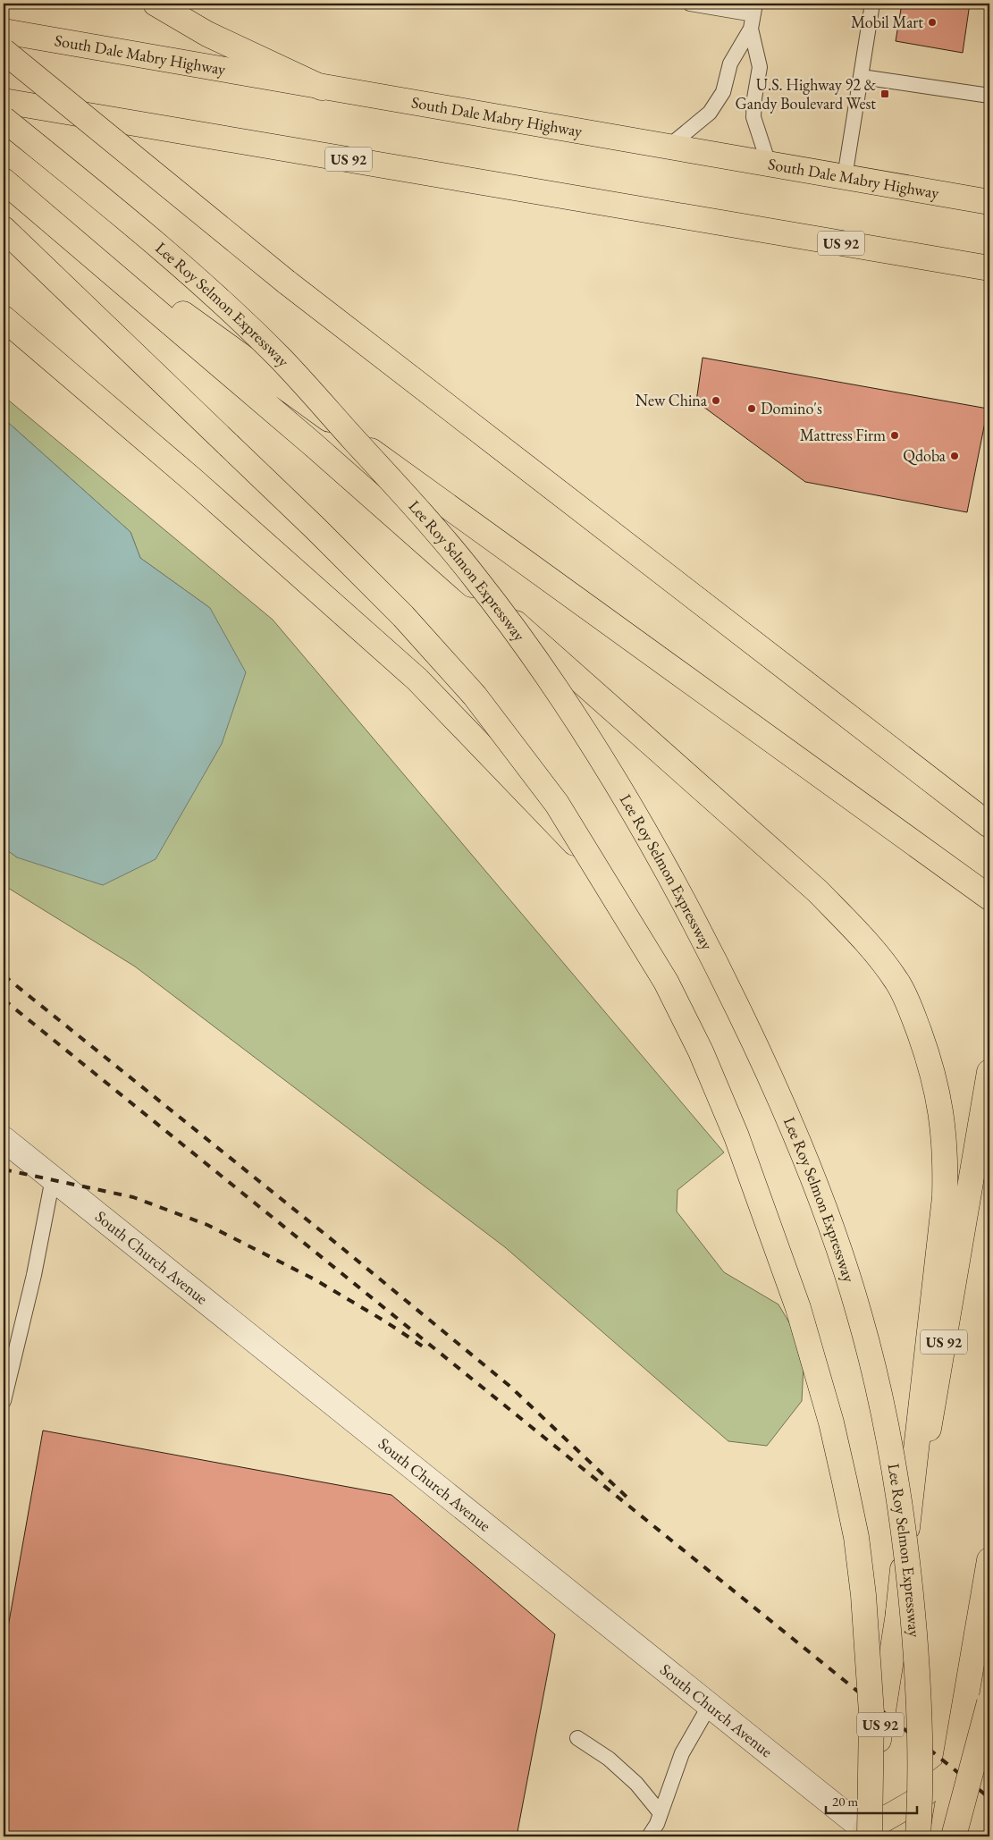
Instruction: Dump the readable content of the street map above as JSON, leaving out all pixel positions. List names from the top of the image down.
{
  "streets": {
    "main road": ["South Dale Mabry Highway", "US 92", "Lee Roy Selmon Expressway"],
    "street": ["South Church Avenue"]
  },
  "crossings": [
    ["US 92", "South Church Avenue"]
  ],
  "places": {
    "other": [
      "Mobil Mart",
      "New China",
      "Domino's",
      "Mattress Firm",
      "Qdoba"
    ],
    "transit": ["U.S. Highway 92 & Gandy Boulevard West"]
  },
  "scale_bar": "20 m"
}
